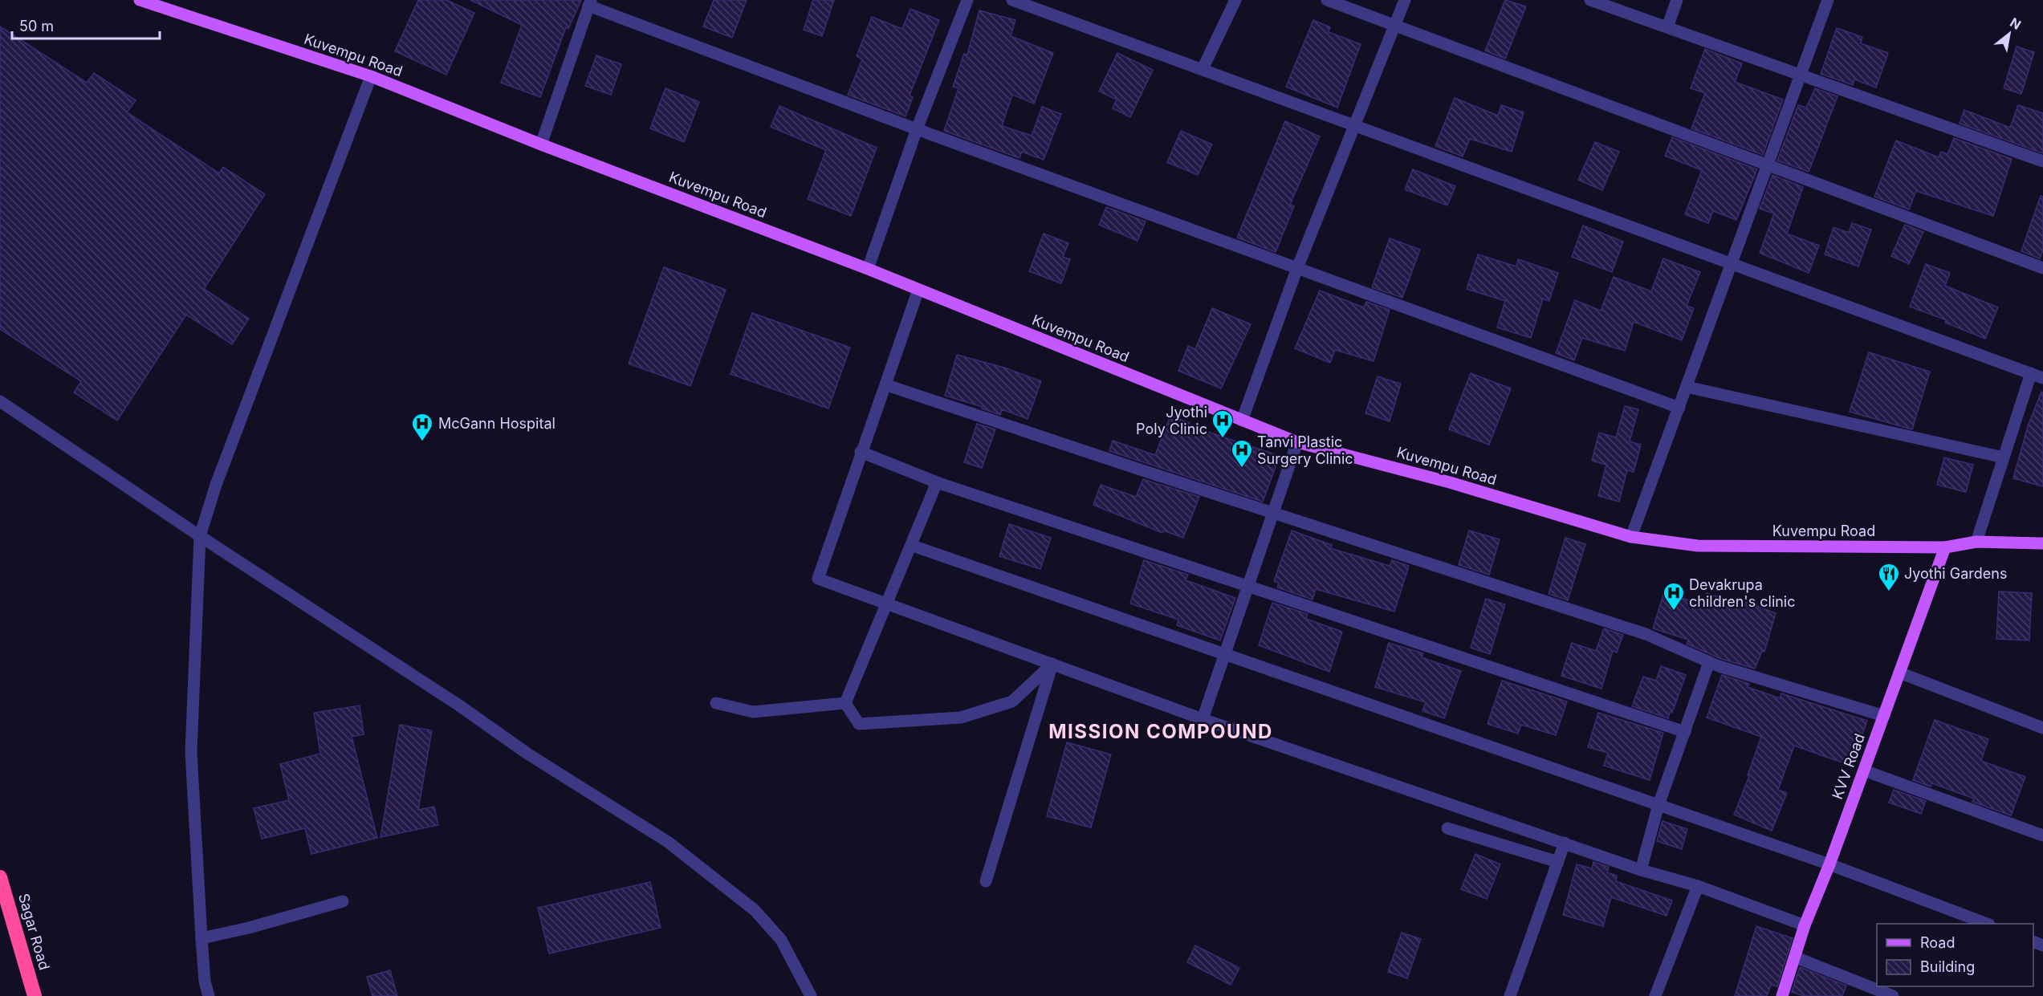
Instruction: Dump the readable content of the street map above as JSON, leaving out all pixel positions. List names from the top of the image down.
{
  "streets": {
    "highway": ["Sagar Road"],
    "main road": ["Kuvempu Road", "KVV Road"]
  },
  "crossings": [
    ["Kuvempu Road", "KVV Road"]
  ],
  "districts": ["MISSION COMPOUND"],
  "places": {
    "hospital": [
      "Jyothi Poly Clinic",
      "McGann Hospital",
      "Tanvi Plastic Surgery Clinic",
      "Devakrupa children's clinic"
    ],
    "restaurant": ["Jyothi Gardens"]
  },
  "legend": ["Road", "Building"],
  "scale_bar": "50 m",
  "north": "top right"
}
